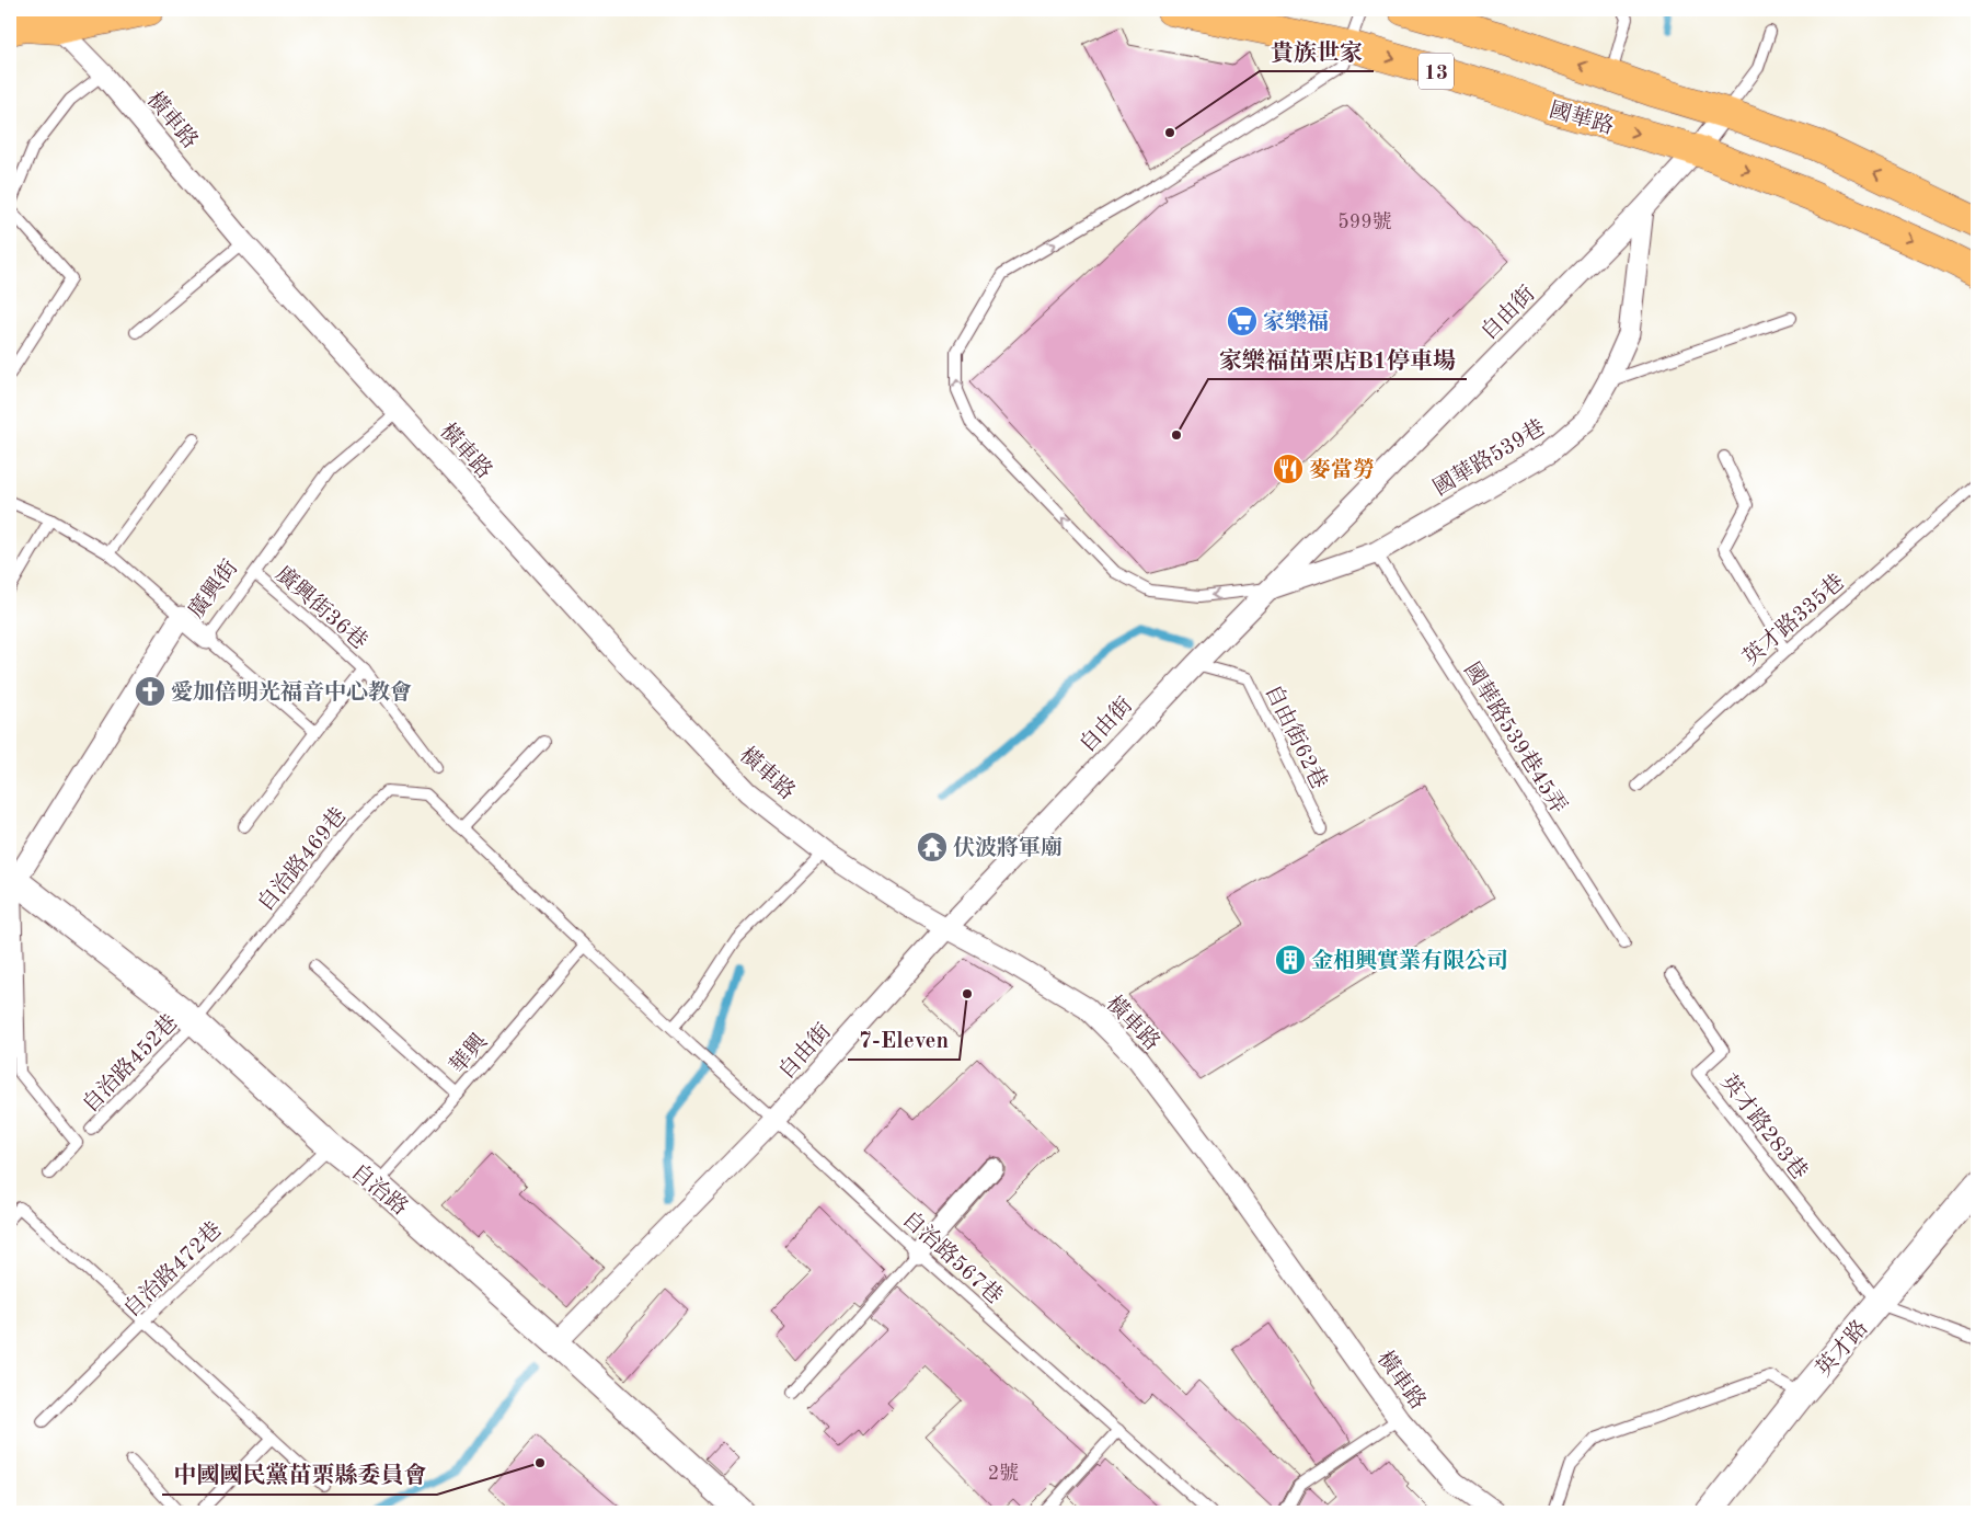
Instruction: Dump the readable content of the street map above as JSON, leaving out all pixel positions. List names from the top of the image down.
{
  "streets": {
    "main road": ["13", "國華路"],
    "street": [
      "橫車路",
      "自由街",
      "國華路539巷",
      "廣興街",
      "自治路",
      "英才路"
    ],
    "lane": [
      "廣興街36巷",
      "英才路335巷",
      "自由街62巷",
      "國華路539巷45弄",
      "自治路469巷",
      "華興",
      "自治路452巷",
      "英才路283巷",
      "自治路567巷",
      "自治路472巷"
    ]
  },
  "crossings": [
    ["13", "自由街"],
    ["國華路", "自由街"],
    ["橫車路", "自由街"],
    ["橫車路", "廣興街"],
    ["自由街", "國華路539巷"],
    ["自由街", "自由街62巷"],
    ["自由街", "自治路"],
    ["自由街", "自治路567巷"],
    ["國華路539巷", "國華路539巷45弄"],
    ["廣興街", "廣興街36巷"],
    ["廣興街", "自治路452巷"],
    ["廣興街", "自治路"],
    ["自治路469巷", "自治路452巷"],
    ["自治路469巷", "自治路"],
    ["華興", "自治路"],
    ["自治路452巷", "自治路"],
    ["英才路283巷", "英才路"],
    ["自治路", "自治路472巷"]
  ],
  "places": {
    "other": [
      "貴族世家",
      "家樂福苗栗店B1停車場",
      "7-Eleven",
      "中國國民黨苗栗縣委員會"
    ],
    "supermarket": ["家樂福"],
    "restaurant": ["麥當勞"],
    "church": ["愛加倍明光福音中心教會"],
    "temple": ["伏波將軍廟"],
    "building": ["金相興實業有限公司"]
  },
  "house_numbers": ["599號", "2號"]
}
